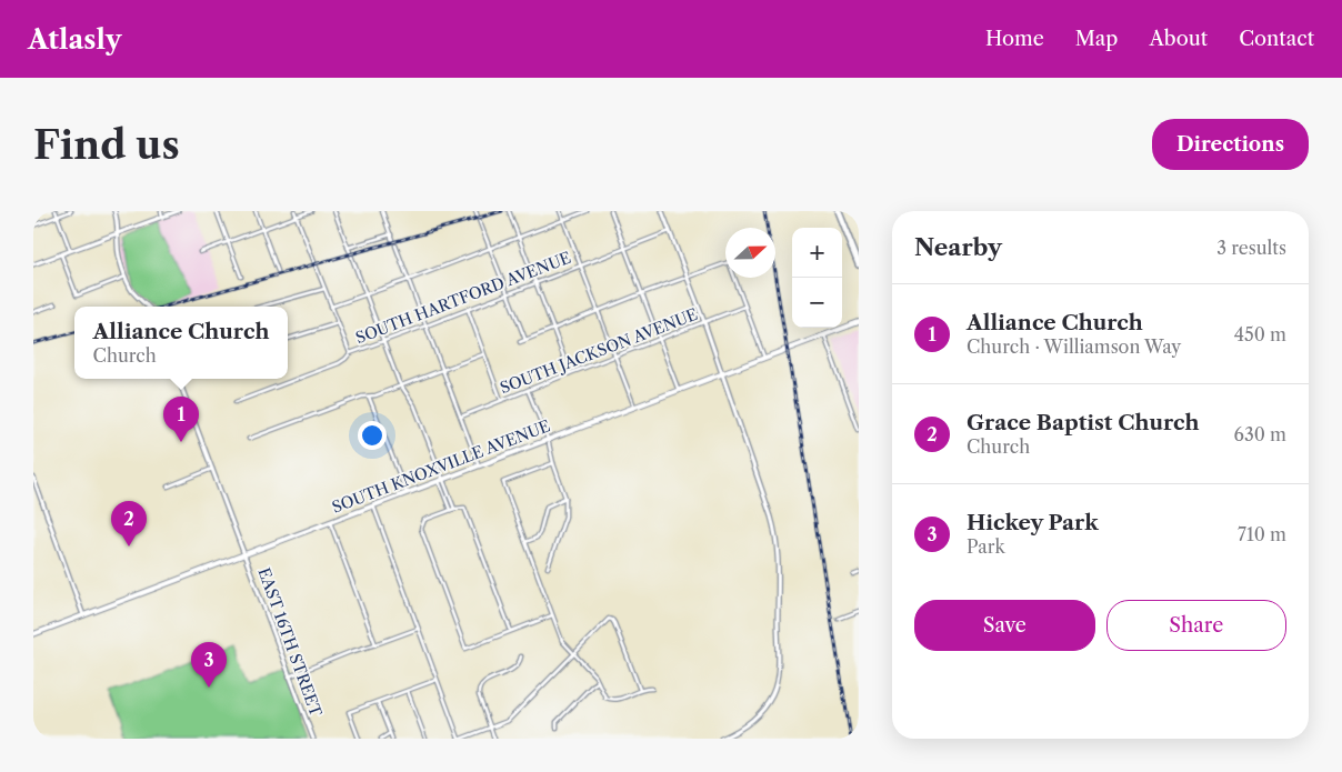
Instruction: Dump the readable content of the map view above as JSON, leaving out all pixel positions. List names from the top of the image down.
{
  "streets": {
    "main road": ["SOUTH KNOXVILLE AVENUE"],
    "street": ["SOUTH HARTFORD AVENUE", "SOUTH JACKSON AVENUE", "EAST 16TH STREET"]
  },
  "crossings": [
    ["SOUTH KNOXVILLE AVENUE", "EAST 16TH STREET"]
  ],
  "north": "right",
  "page": {
    "header": "Atlasly",
    "nav": [
      "Home",
      "Map",
      "About",
      "Contact"
    ],
    "buttons": [
      "Directions",
      ["Save", "Share"]
    ],
    "title": "Find us",
    "heading": ["Nearby", "3 results"],
    "map_buttons": ["+", "−"],
    "list": [
      {
        "mark": "1",
        "name": "Alliance Church",
        "note": "Church · Williamson Way",
        "value": "450 m"
      },
      {
        "mark": "2",
        "name": "Grace Baptist Church",
        "note": "Church",
        "value": "630 m"
      },
      {
        "mark": "3",
        "name": "Hickey Park",
        "note": "Park",
        "value": "710 m"
      }
    ],
    "popup": ["Alliance Church", "Church"],
    "pins": ["1", "2", "3"]
  }
}
